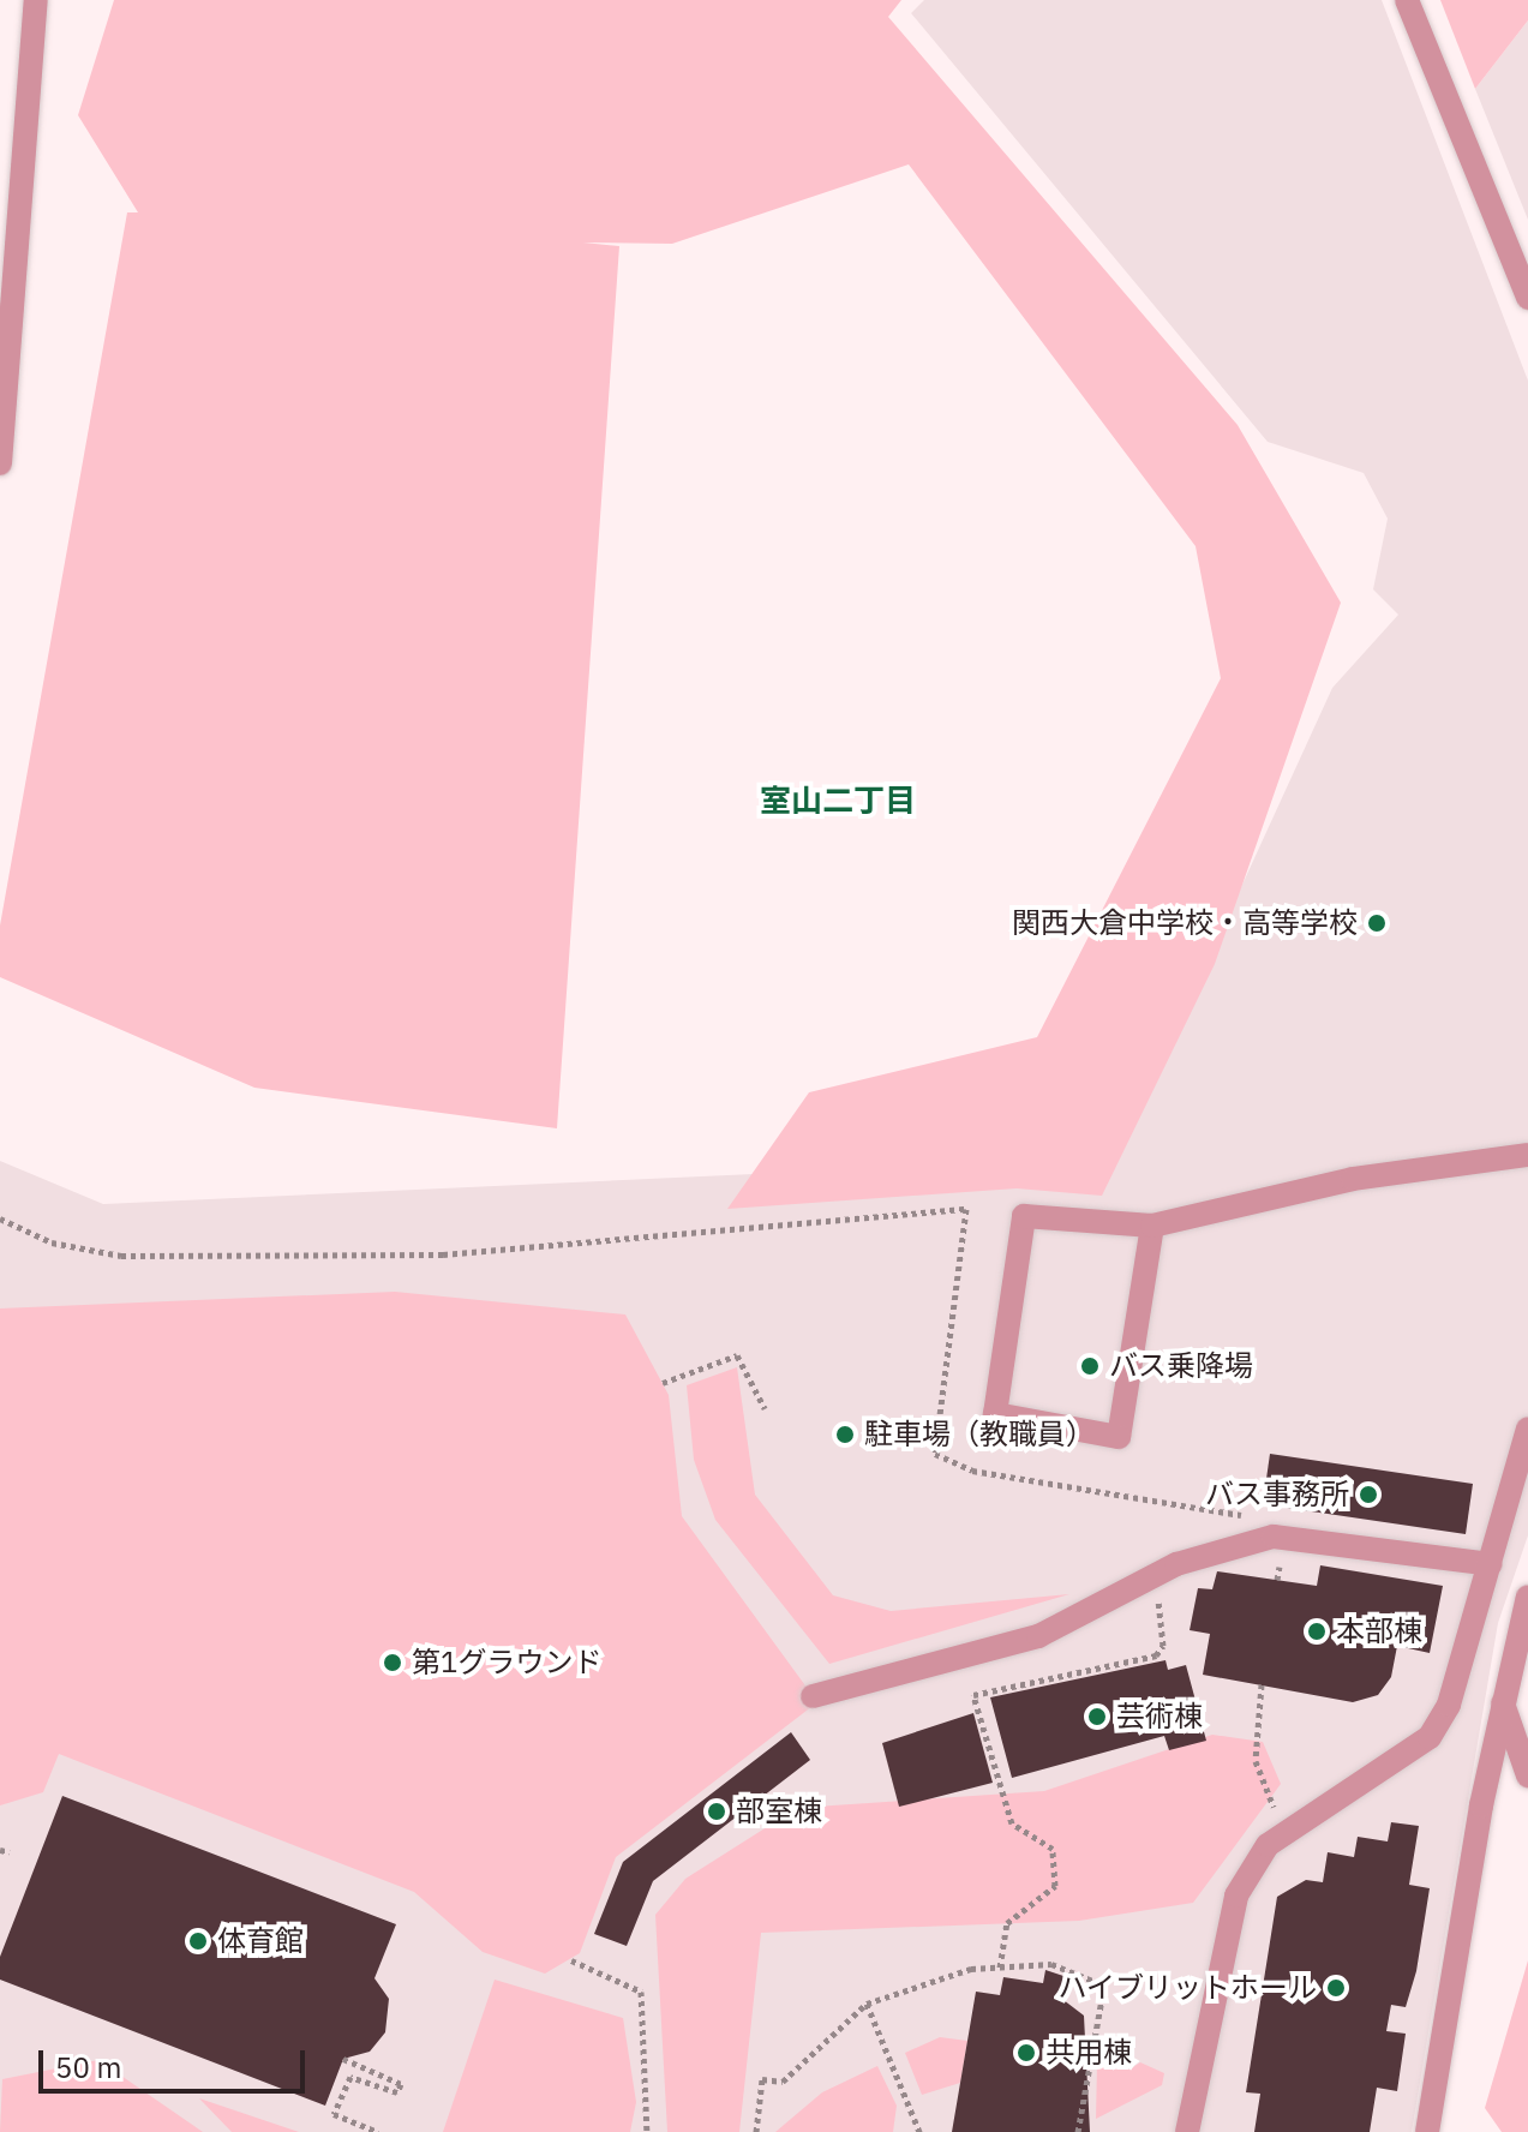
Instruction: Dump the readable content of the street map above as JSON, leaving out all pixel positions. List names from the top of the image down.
{
  "districts": ["室山二丁目"],
  "places": [
    "関西大倉中学校・高等学校",
    "バス乗降場",
    "駐車場（教職員）",
    "バス事務所",
    "本部棟",
    "第1グラウンド",
    "芸術棟",
    "部室棟",
    "体育館",
    "ハイブリットホール",
    "共用棟"
  ],
  "scale_bar": "50 m"
}
